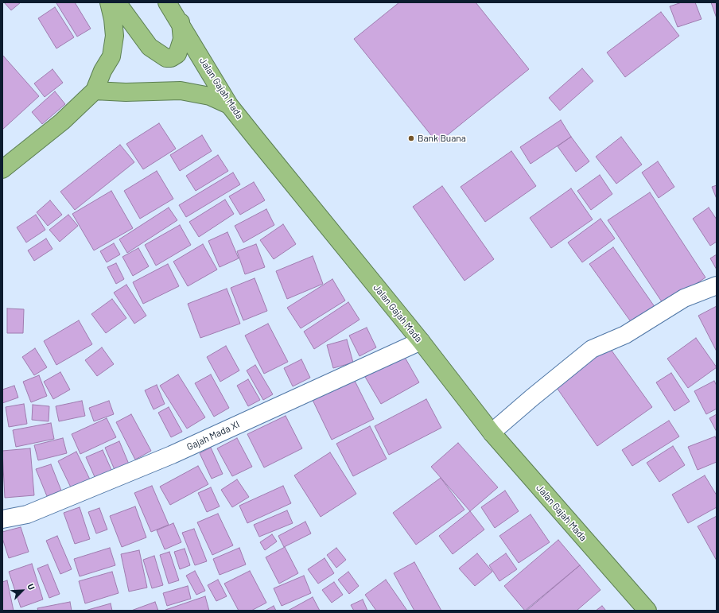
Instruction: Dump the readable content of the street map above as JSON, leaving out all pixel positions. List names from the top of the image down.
{
  "streets": {
    "highway": ["Jalan Gajah Mada"],
    "street": ["Gajah Mada XI"]
  },
  "crossings": [
    ["Jalan Gajah Mada", "Gajah Mada XI"]
  ],
  "places": ["Bank Buana"],
  "north": "top right"
}
